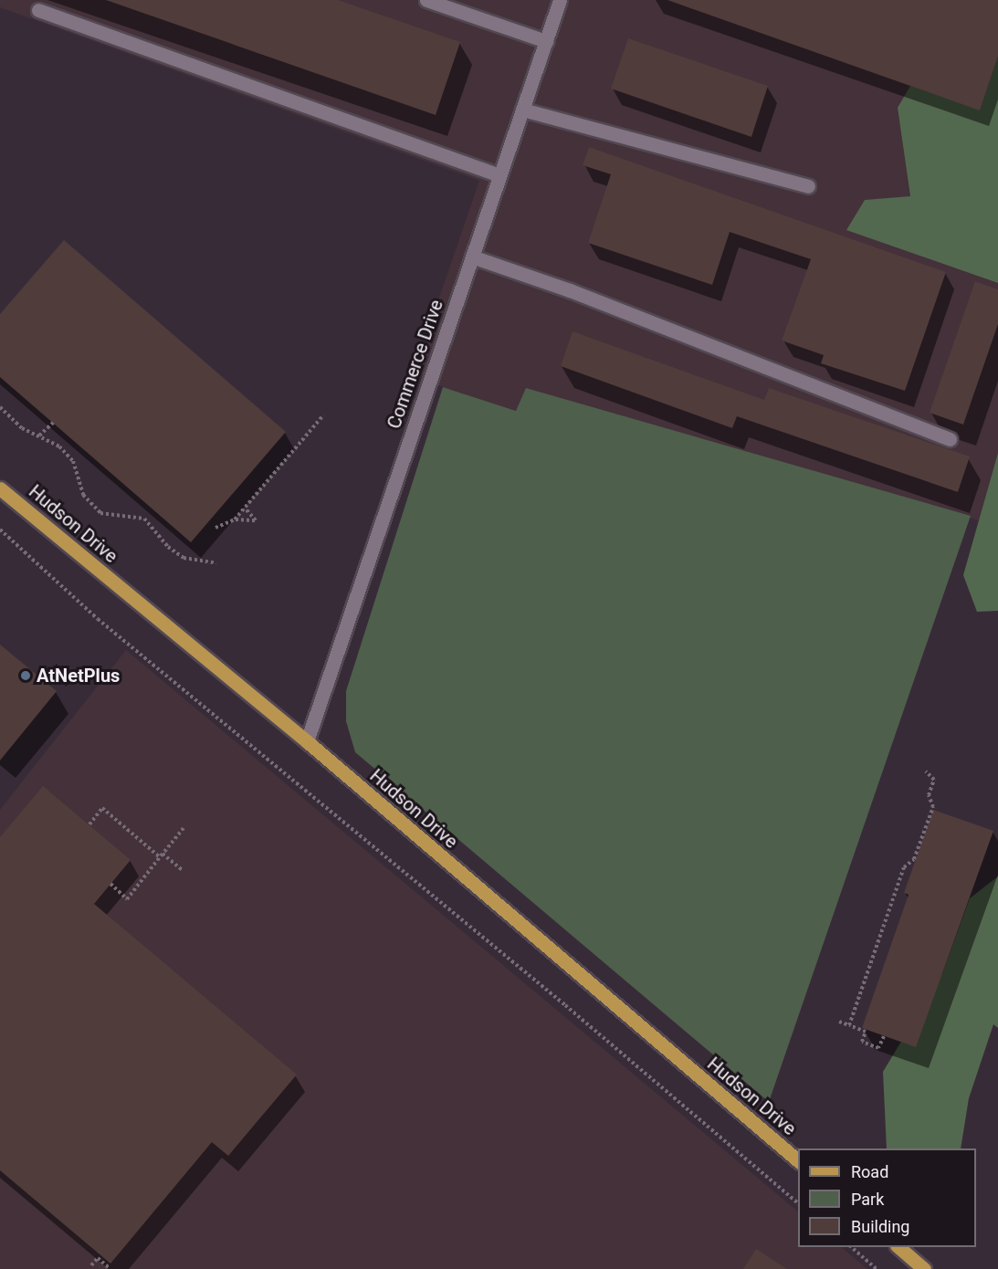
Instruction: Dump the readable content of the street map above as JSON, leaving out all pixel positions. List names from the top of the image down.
{
  "streets": {
    "main road": ["Hudson Drive"],
    "street": ["Commerce Drive"]
  },
  "crossings": [
    ["Commerce Drive", "Hudson Drive"]
  ],
  "places": ["AtNetPlus"],
  "legend": ["Road", "Park", "Building"]
}
